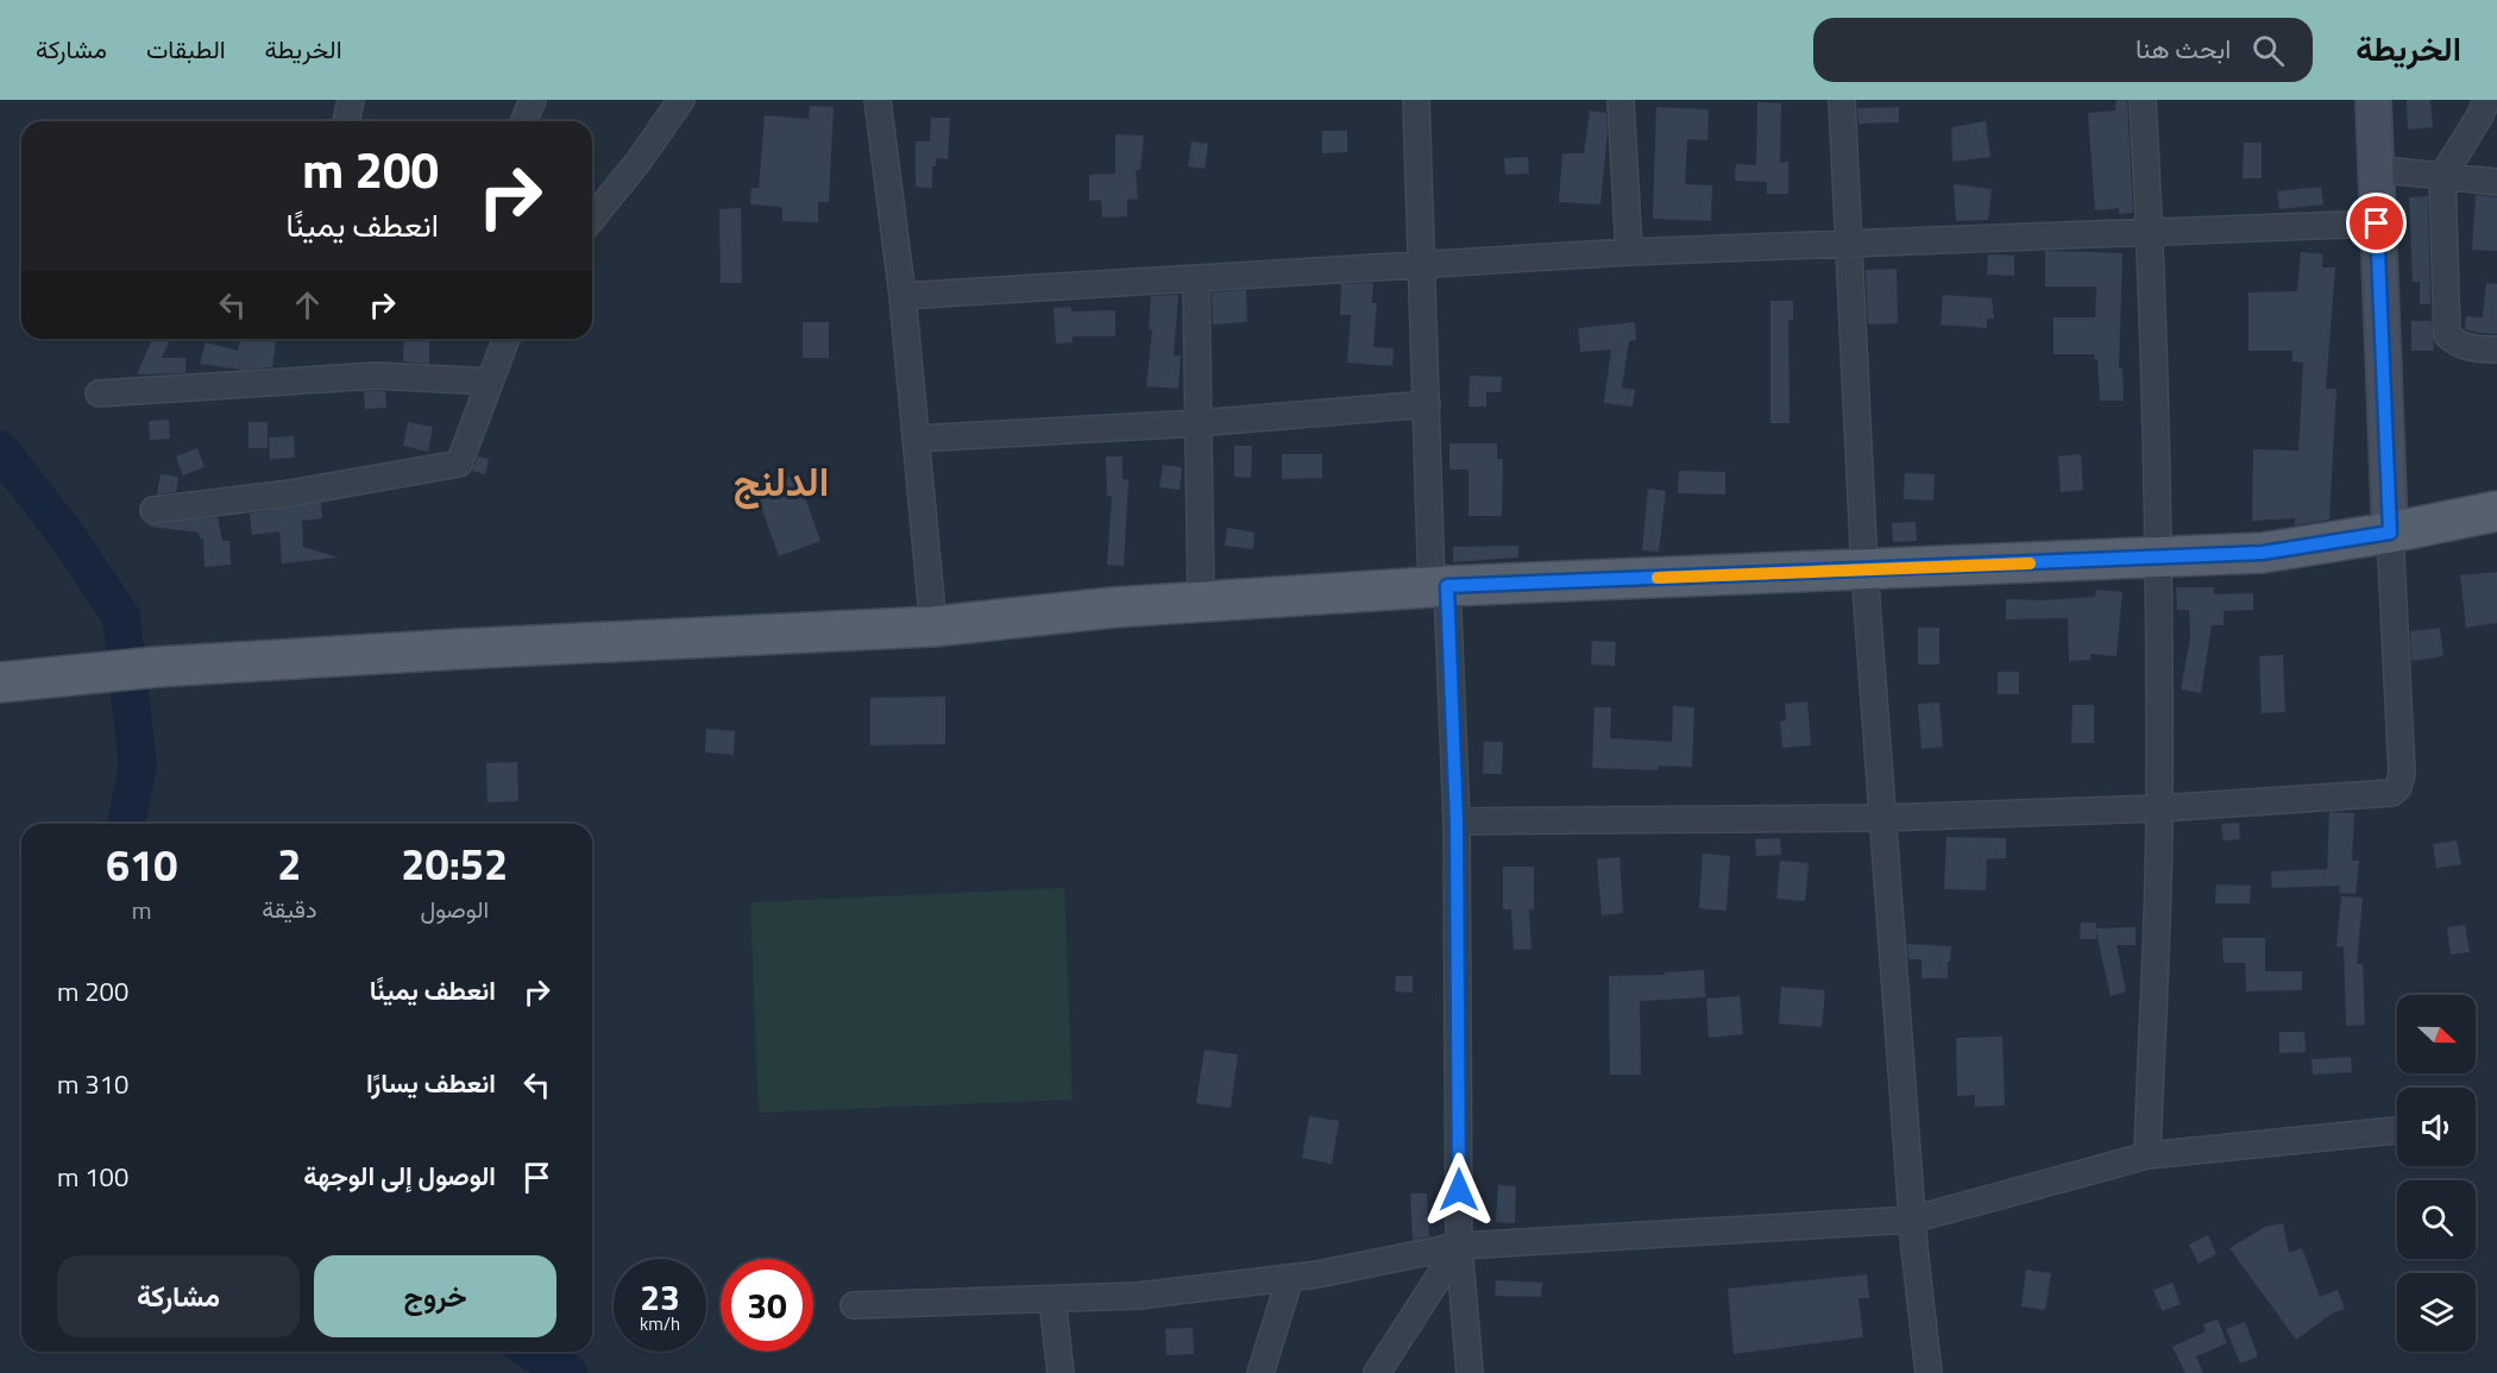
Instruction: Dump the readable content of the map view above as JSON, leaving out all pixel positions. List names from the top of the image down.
{
  "districts": ["الدلنج"],
  "north": "right",
  "page": {
    "header": "الخريطة",
    "search": "ابحث هنا",
    "nav": ["الخريطة", "الطبقات", "مشاركة"],
    "turn": ["200 m", "انعطف يمينًا"],
    "eta": [
      "20:52",
      "الوصول",
      "2",
      "دقيقة",
      "610",
      "m"
    ],
    "list": [
      {
        "name": "انعطف يمينًا",
        "value": "200 m"
      },
      {
        "name": "انعطف يسارًا",
        "value": "310 m"
      },
      {
        "name": "الوصول إلى الوجهة",
        "value": "100 m"
      }
    ],
    "buttons": ["خروج", "مشاركة"],
    "speed": "23 km/h",
    "limit": "30"
  }
}
